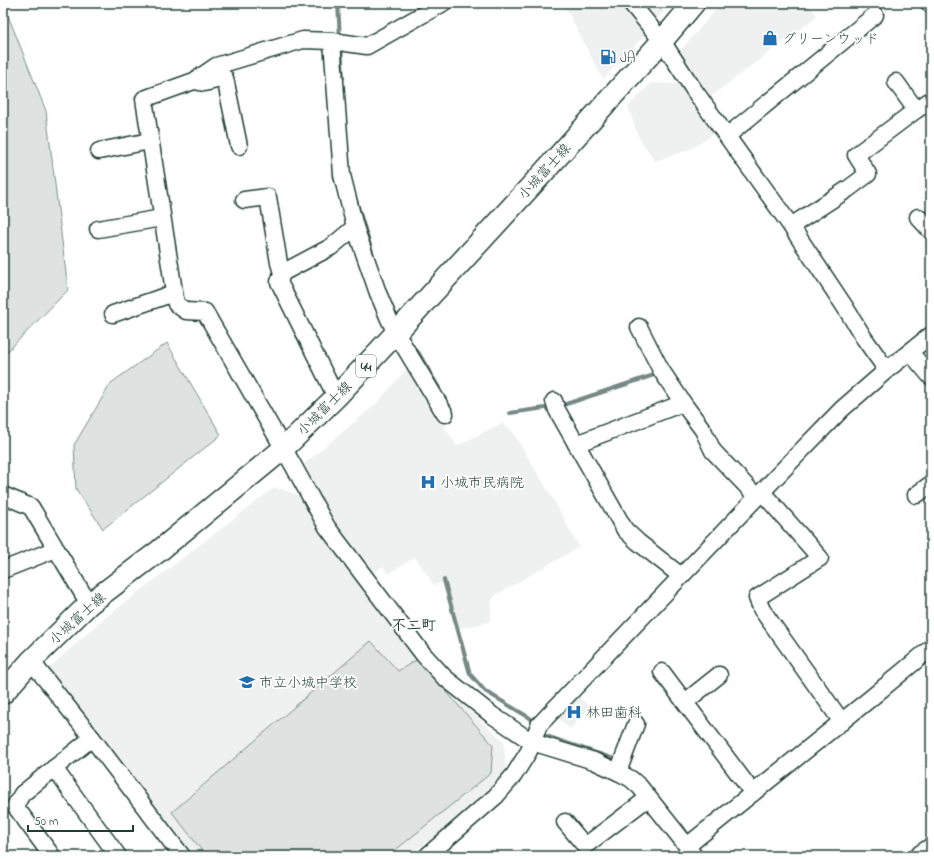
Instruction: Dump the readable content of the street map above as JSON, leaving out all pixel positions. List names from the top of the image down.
{
  "streets": {
    "main road": ["小城富士線", "44"]
  },
  "districts": ["不二町"],
  "places": {
    "shop": ["グリーンウッド"],
    "fuel station": ["JA"],
    "hospital": ["小城市民病院", "林田歯科"],
    "school or university": ["市立小城中学校"]
  },
  "scale_bar": "50 m"
}
